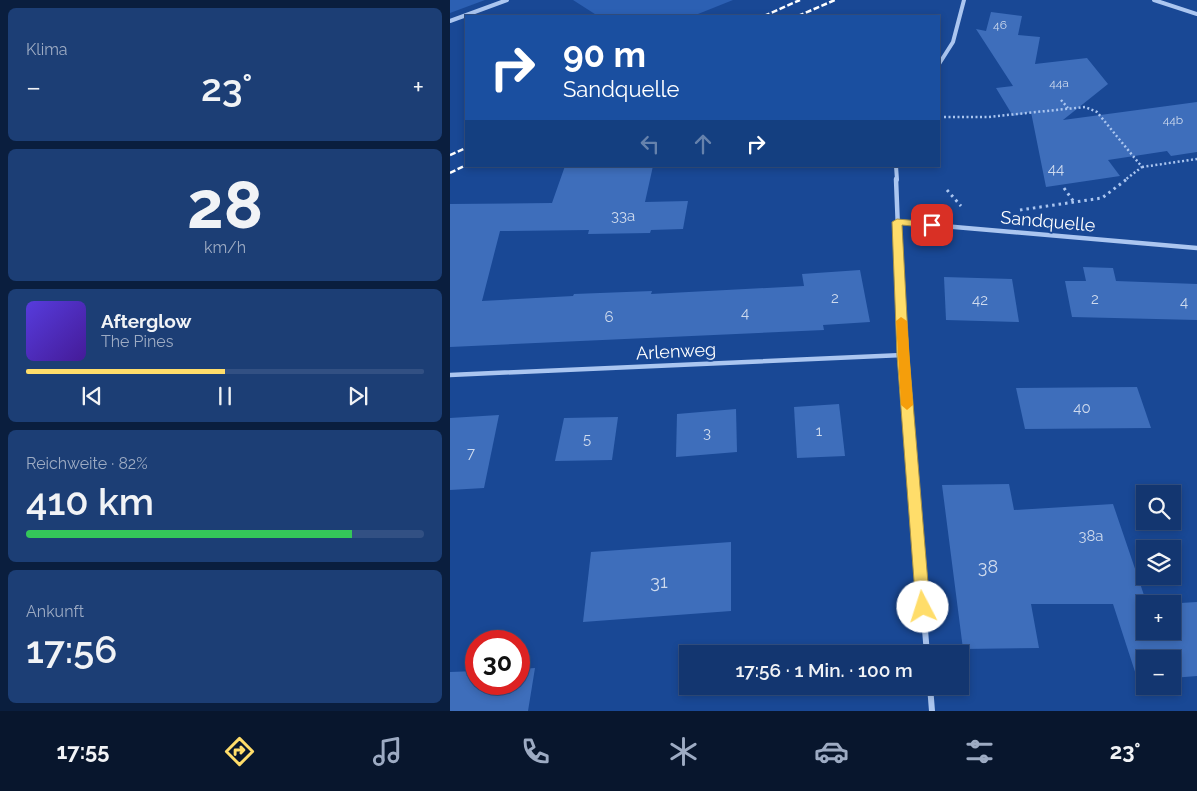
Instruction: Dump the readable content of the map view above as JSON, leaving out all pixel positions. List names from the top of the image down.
{
  "streets": {
    "street": ["Sandquelle", "Arlenweg"]
  },
  "house_numbers": [
    "46",
    "44a",
    "44b",
    "44",
    "33a",
    "2",
    "2",
    "42",
    "4",
    "4",
    "6",
    "40",
    "1",
    "3",
    "5",
    "7",
    "38a",
    "38",
    "31"
  ],
  "page": {
    "tile": [
      "Klima",
      ["28", "km/h"],
      ["Reichweite · 82%", "410 km"],
      ["Ankunft", "17:56"]
    ],
    "turn": ["90 m", "Sandquelle"],
    "heat": ["−", "23°", "+"],
    "song": ["Afterglow", "The Pines"],
    "map_buttons": ["+", "−"],
    "limit": "30",
    "trip": "17:56 · 1 Min. · 100 m",
    "tabs": ["17:55", "23°"]
  }
}
